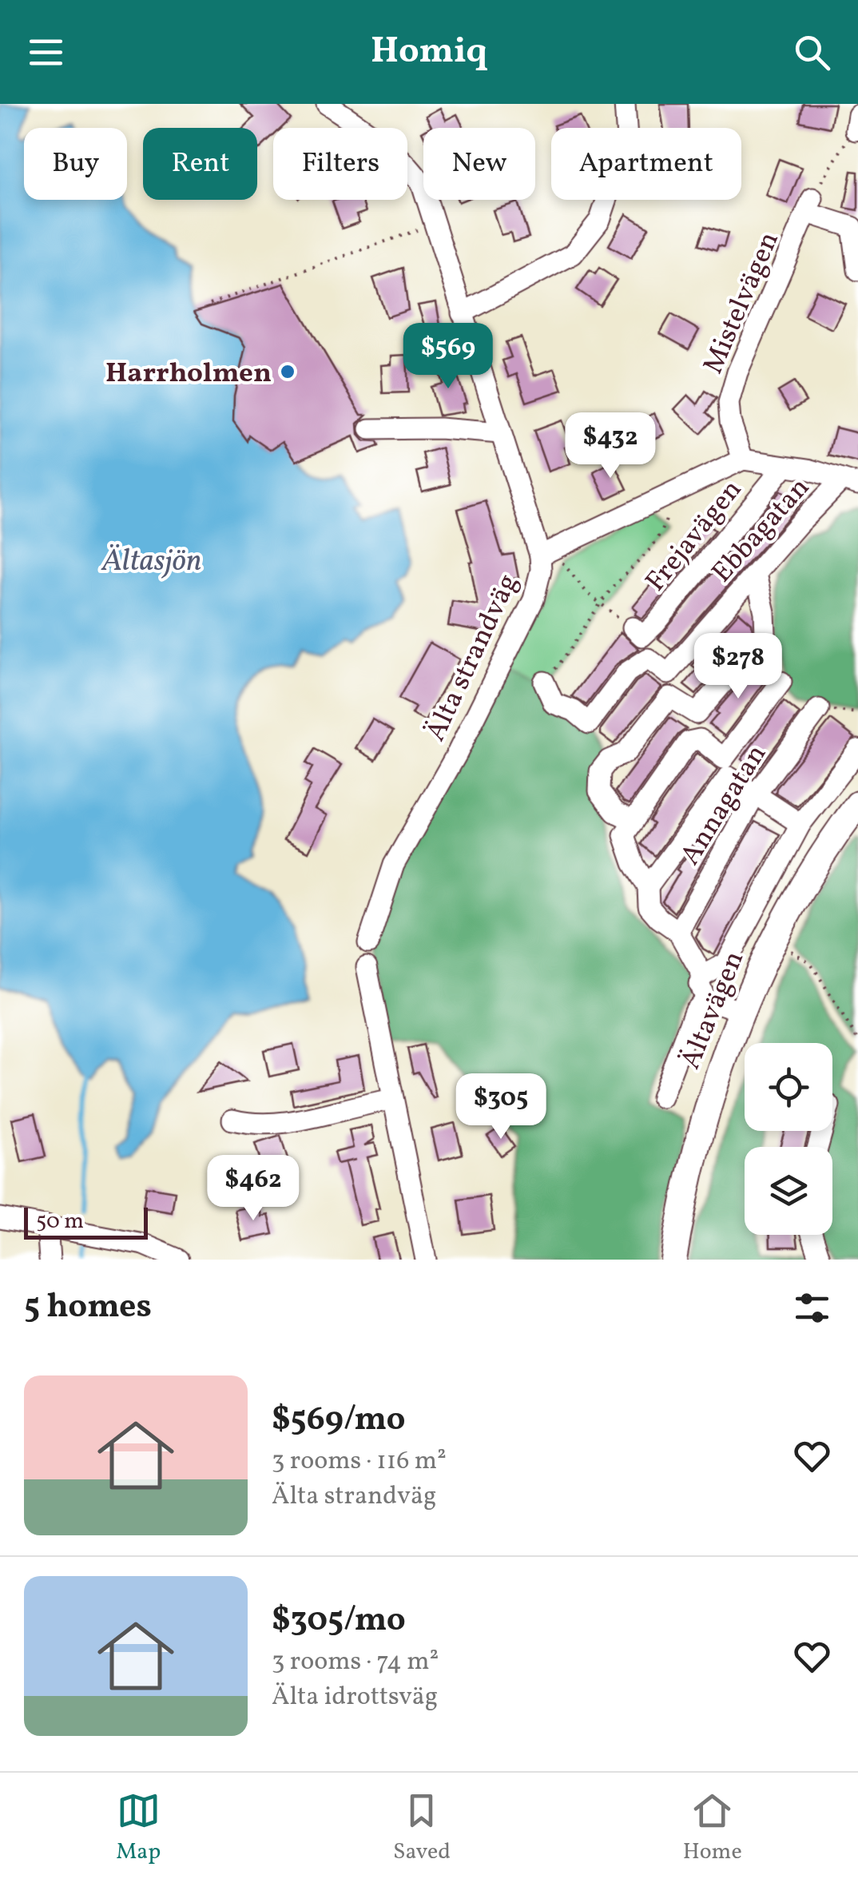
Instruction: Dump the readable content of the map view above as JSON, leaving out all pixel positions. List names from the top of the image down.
{
  "streets": {
    "main road": ["Ältavägen"],
    "street": [
      "Mistelvägen",
      "Ebbagatan",
      "Frejavägen",
      "Älta strandväg",
      "Annagatan"
    ]
  },
  "water": ["Ältasjön"],
  "places": ["Harrholmen"],
  "scale_bar": "50 m",
  "page": {
    "header": "Homiq",
    "chip": [
      "Buy",
      "Rent",
      "Filters",
      "New",
      "Apartment"
    ],
    "price": [
      "$569",
      "$432",
      "$278",
      "$305",
      "$462"
    ],
    "scale": "50 m",
    "heading": "5 homes",
    "list": [
      {
        "name": "$569/mo",
        "note": "3 rooms · 116 m² · Älta strandväg"
      },
      {
        "name": "$305/mo",
        "note": "3 rooms · 74 m² · Älta idrottsväg"
      }
    ],
    "tabs": ["Map", "Saved", "Home"]
  }
}
